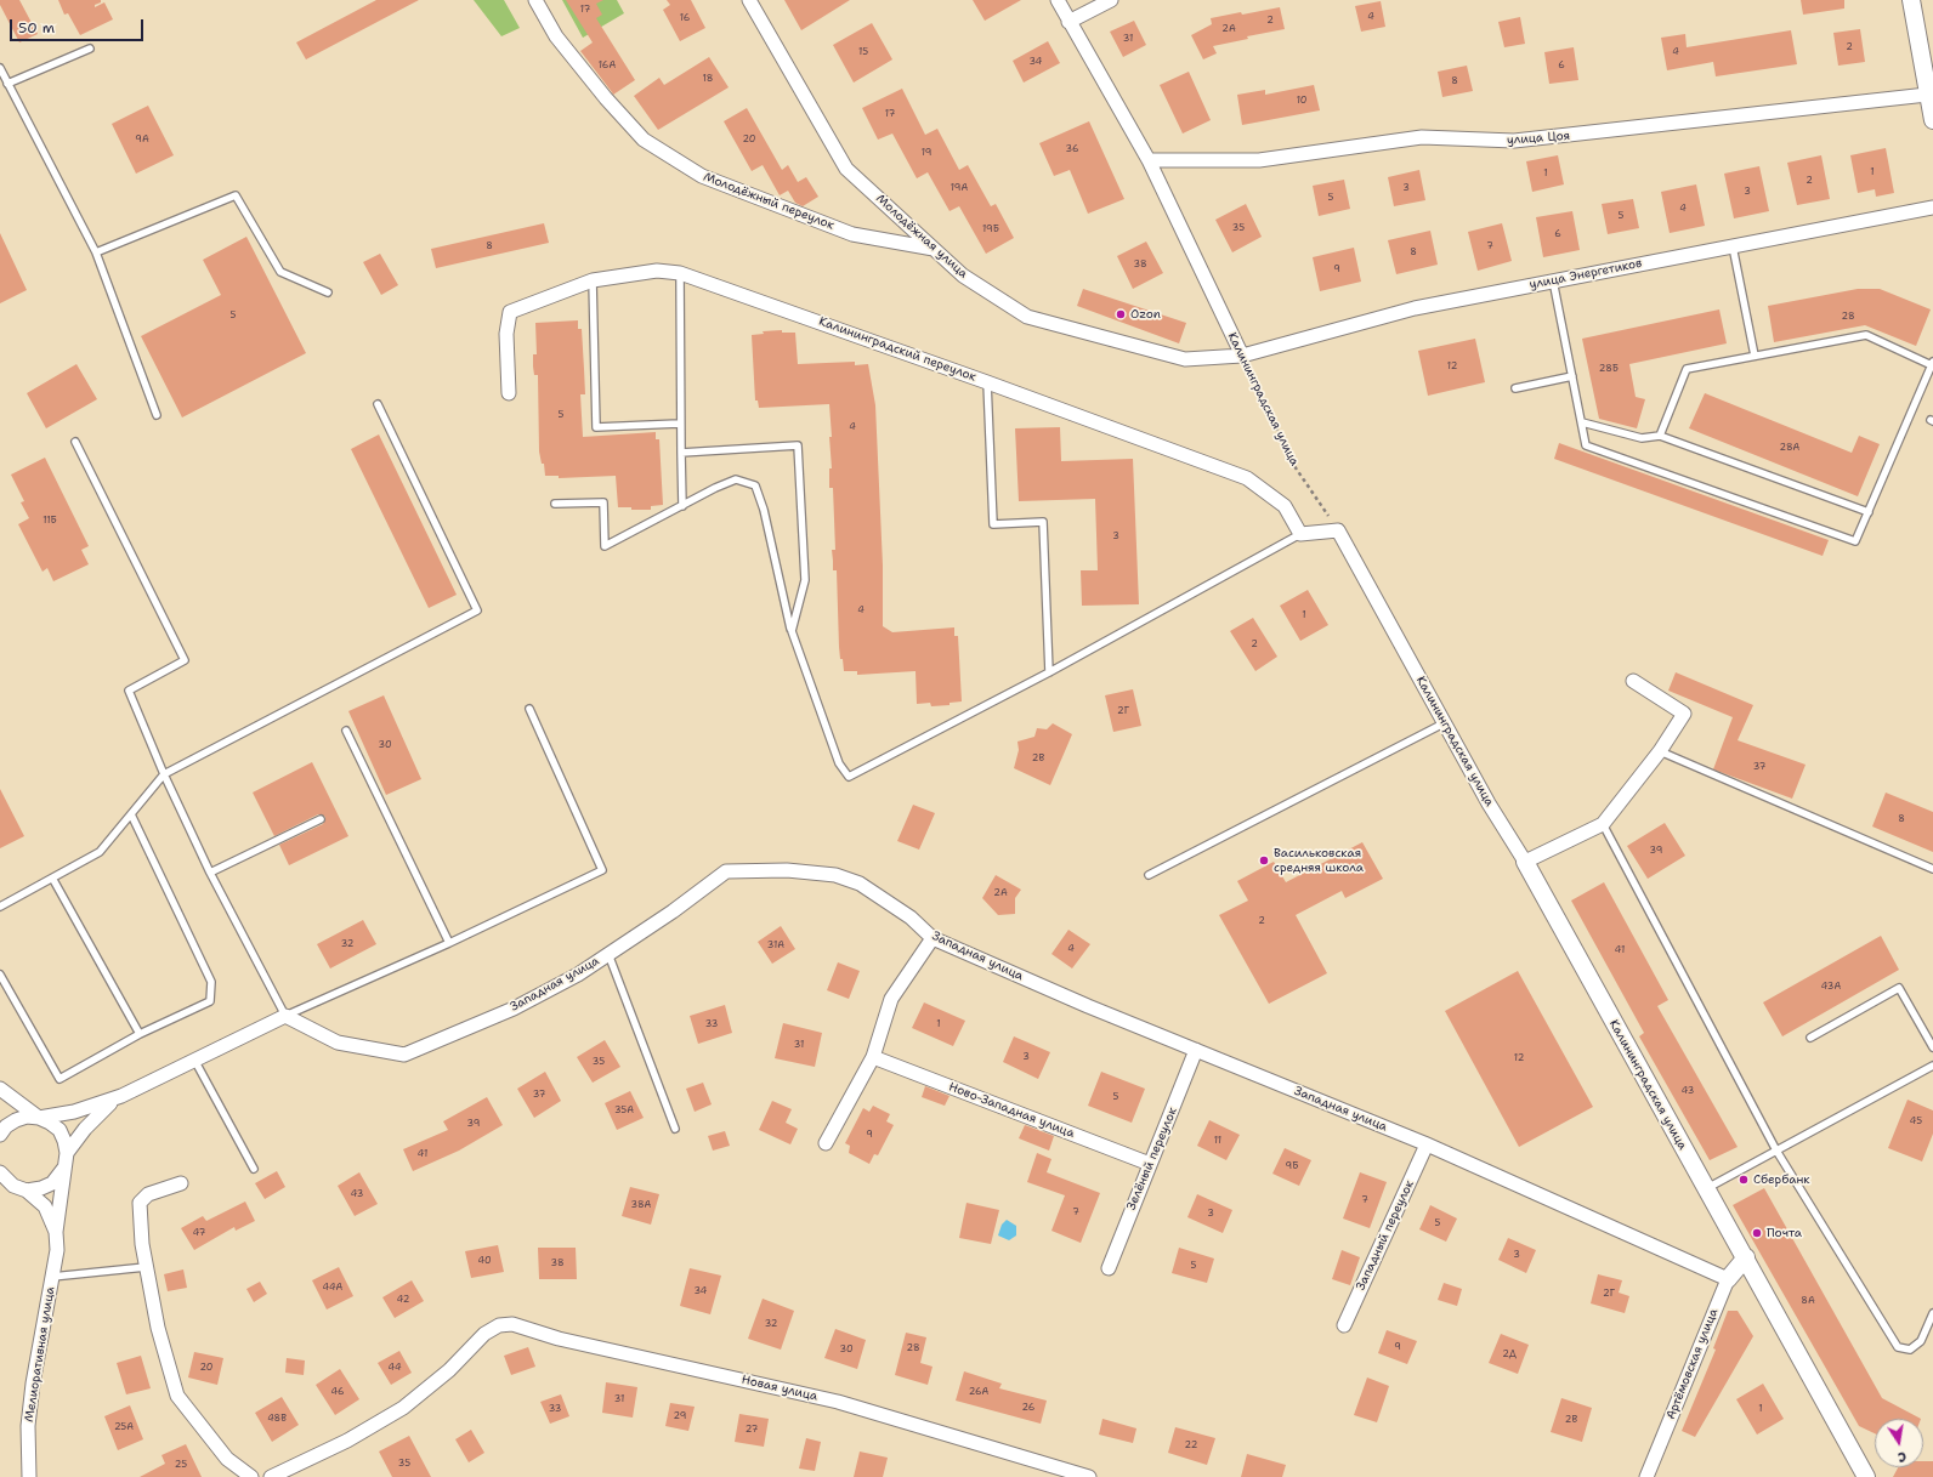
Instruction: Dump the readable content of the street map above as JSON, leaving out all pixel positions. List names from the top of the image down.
{
  "streets": {
    "street": [
      "улица Цоя",
      "Молодёжный переулок",
      "Молодёжная улица",
      "улица Энергетиков",
      "Калининградский переулок",
      "Калининградская улица",
      "Западная улица",
      "Ново-Западная улица",
      "Зелёный переулок",
      "Западный переулок",
      "Мелиоративная улица",
      "Артёмовская улица",
      "Новая улица"
    ]
  },
  "crossings": [
    ["улица Цоя", "Калининградская улица"],
    ["Молодёжный переулок", "Молодёжная улица"],
    ["Молодёжная улица", "улица Энергетиков"],
    ["Молодёжная улица", "Калининградская улица"],
    ["улица Энергетиков", "Калининградская улица"],
    ["Калининградская улица", "Артёмовская улица"],
    ["Западная улица", "Зелёный переулок"],
    ["Западная улица", "Западный переулок"],
    ["Западная улица", "Артёмовская улица"],
    ["Ново-Западная улица", "Зелёный переулок"]
  ],
  "places": [
    "Ozon",
    "Васильковская средняя школа",
    "Сбербанк",
    "Почта"
  ],
  "house_numbers": [
    "17",
    "4",
    "16",
    "2",
    "2А",
    "31",
    "2",
    "15",
    "4",
    "34",
    "16А",
    "6",
    "18",
    "8",
    "10",
    "17",
    "9А",
    "20",
    "36",
    "19",
    "1",
    "1",
    "2",
    "19А",
    "3",
    "3",
    "5",
    "4",
    "5",
    "35",
    "19Б",
    "6",
    "8",
    "7",
    "8",
    "38",
    "9",
    "5",
    "28",
    "12",
    "28Б",
    "5",
    "4",
    "28А",
    "11Б",
    "3",
    "4",
    "1",
    "2",
    "2Г",
    "30",
    "2В",
    "37",
    "8",
    "39",
    "2А",
    "2",
    "32",
    "31А",
    "4",
    "41",
    "43А",
    "33",
    "1",
    "31",
    "3",
    "12",
    "35",
    "43",
    "37",
    "5",
    "35А",
    "45",
    "39",
    "9",
    "11",
    "41",
    "9Б",
    "43",
    "7",
    "38А",
    "7",
    "3",
    "5",
    "47",
    "3",
    "40",
    "38",
    "5",
    "44А",
    "34",
    "2Г",
    "42",
    "8А",
    "32",
    "9",
    "28",
    "30",
    "2Д",
    "20",
    "44",
    "46",
    "26А",
    "31",
    "26",
    "33",
    "1",
    "29",
    "48В",
    "2В",
    "25А",
    "27",
    "22",
    "35",
    "25"
  ],
  "scale_bar": "50 m",
  "north": "bottom"
}
